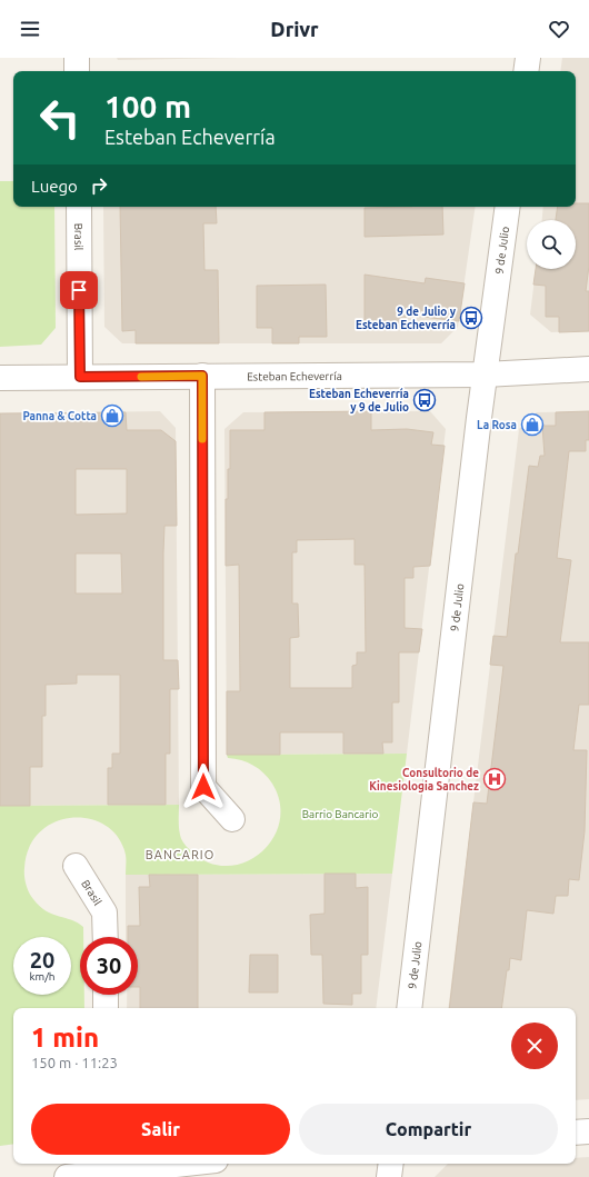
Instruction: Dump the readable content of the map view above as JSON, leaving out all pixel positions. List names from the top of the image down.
{
  "streets": {
    "street": ["Brasil", "9 de Julio", "Esteban Echeverría"]
  },
  "crossings": [
    ["Brasil", "Esteban Echeverría"],
    ["9 de Julio", "Esteban Echeverría"]
  ],
  "districts": ["BANCARIO"],
  "parks": ["Barrio Bancario"],
  "places": {
    "bus stop": ["9 de Julio y Esteban Echeverría", "Esteban Echeverría y 9 de Julio"],
    "shop": ["Panna & Cotta", "La Rosa"],
    "hospital": ["Consultorio de Kinesiologia Sanchez"]
  },
  "page": {
    "header": "Drivr",
    "turn": ["100 m", "Esteban Echeverría"],
    "then": "Luego",
    "speed": "20 km/h",
    "limit": "30",
    "heading": ["1 min", "150 m · 11:23"],
    "buttons": ["Salir", "Compartir"]
  }
}
